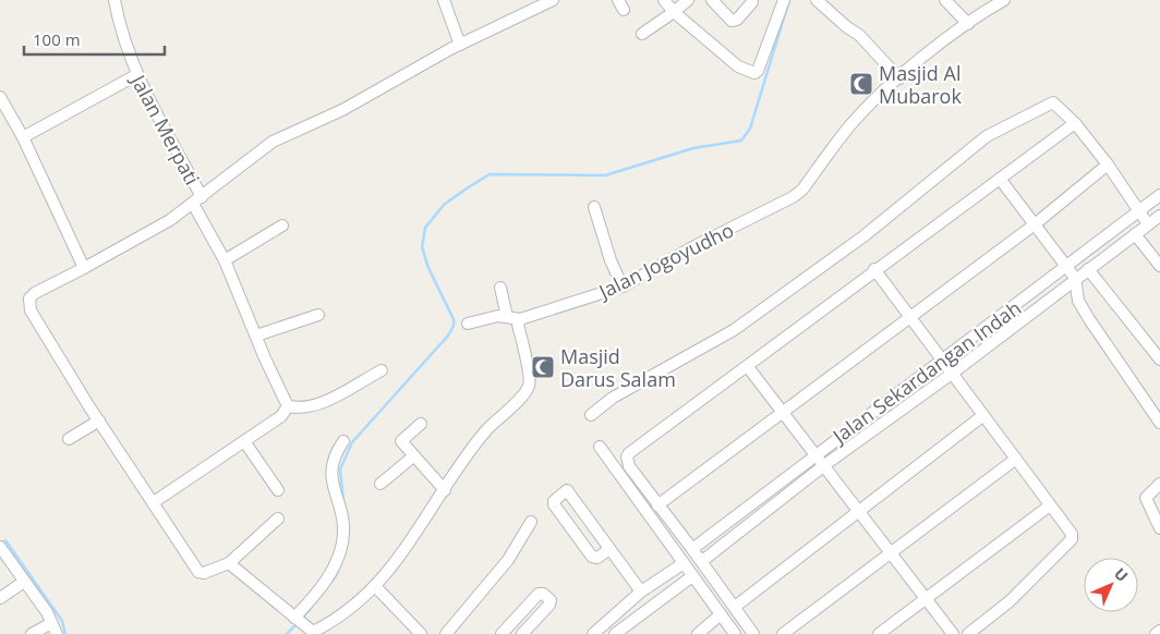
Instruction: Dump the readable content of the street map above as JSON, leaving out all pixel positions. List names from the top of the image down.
{
  "streets": {
    "street": ["Jalan Merpati", "Jalan Jogoyudho", "Jalan Sekardangan Indah"]
  },
  "places": {
    "mosque": ["Masjid Al Mubarok", "Masjid Darus Salam"]
  },
  "scale_bar": "100 m",
  "north": "top right"
}
